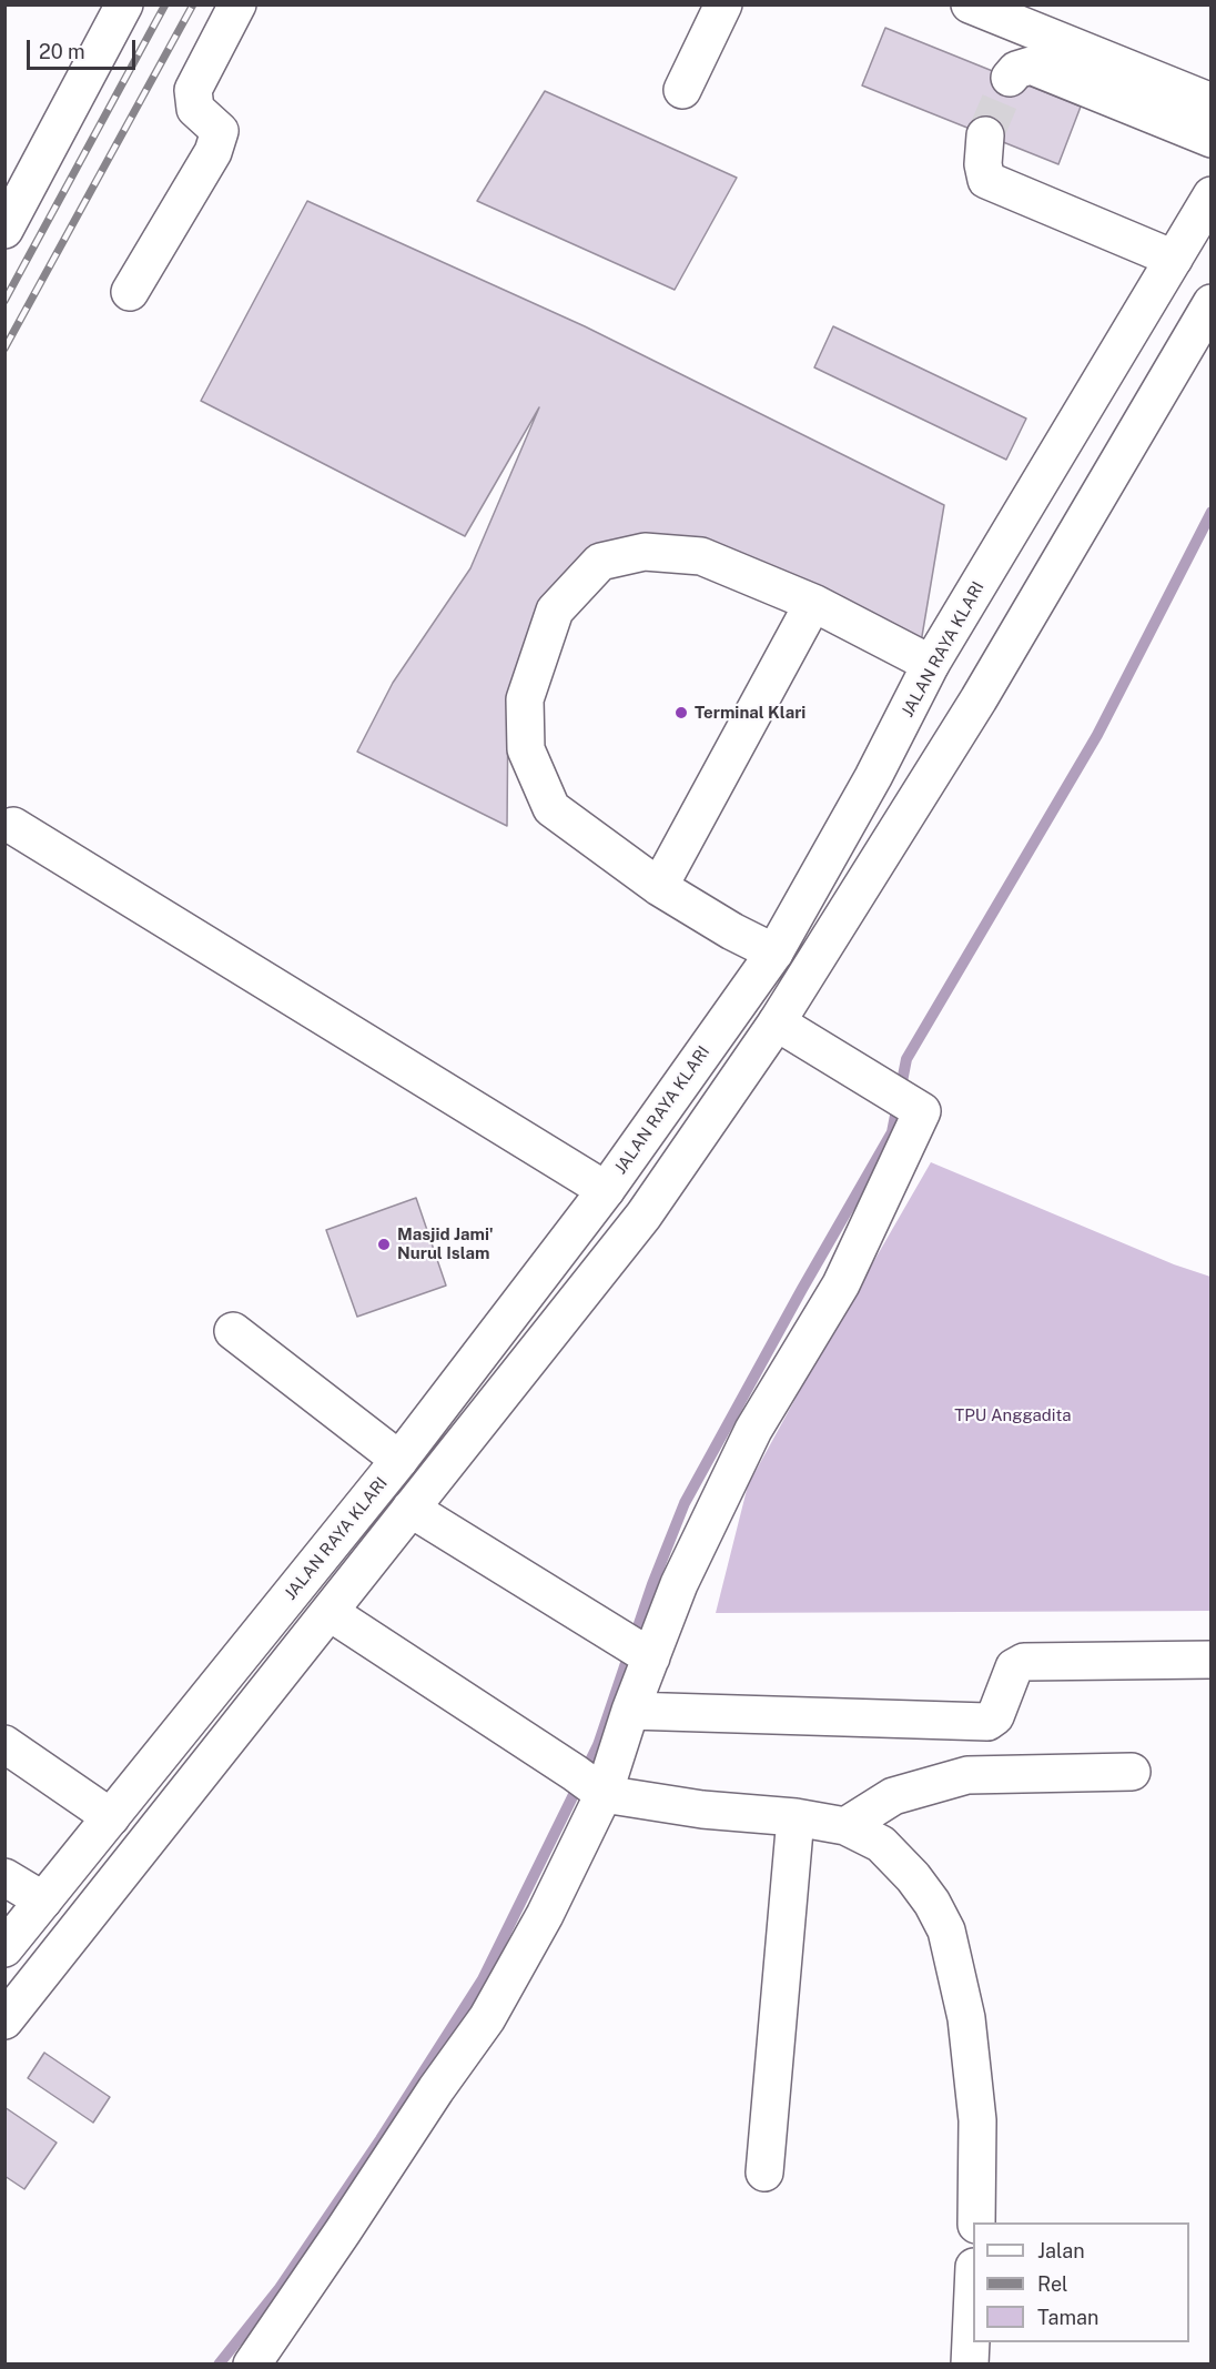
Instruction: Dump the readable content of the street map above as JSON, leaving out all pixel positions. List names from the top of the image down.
{
  "streets": {
    "main road": ["JALAN RAYA KLARI"]
  },
  "parks": ["TPU Anggadita"],
  "places": ["Terminal Klari", "Masjid Jami' Nurul Islam"],
  "legend": ["Jalan", "Rel", "Taman"],
  "scale_bar": "20 m"
}
